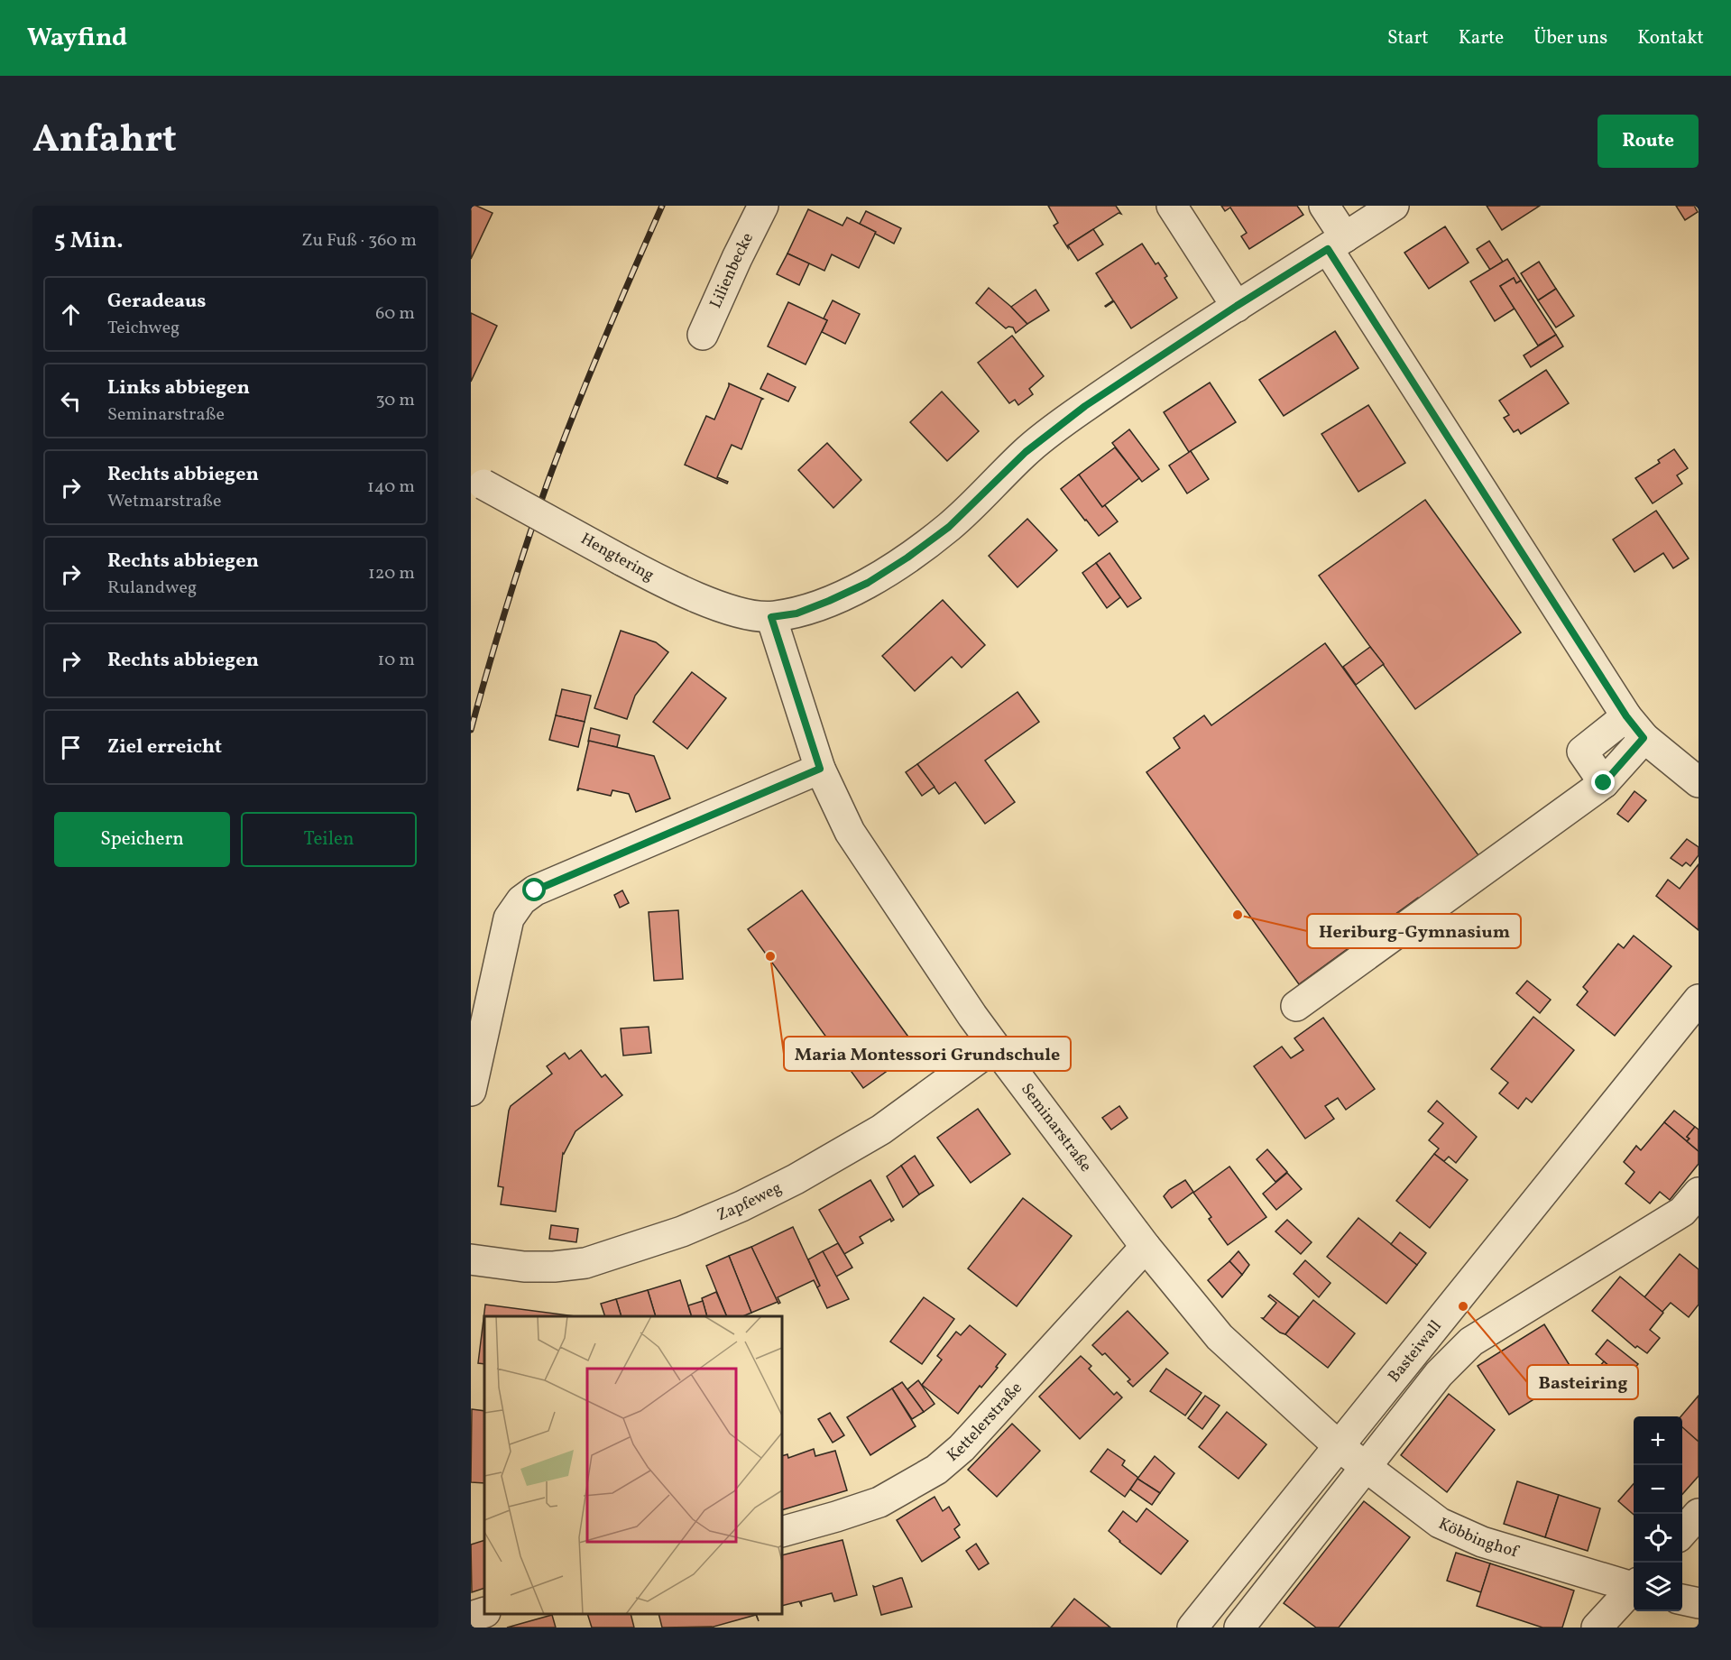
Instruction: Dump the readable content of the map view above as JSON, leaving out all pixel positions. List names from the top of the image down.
{
  "streets": {
    "street": [
      "Lilienbecke",
      "Hengtering",
      "Seminarstraße",
      "Zapfeweg",
      "Basteiwall",
      "Kettelerstraße",
      "Köbbinghof"
    ]
  },
  "crossings": [
    ["Hengtering", "Seminarstraße"],
    ["Seminarstraße", "Zapfeweg"],
    ["Seminarstraße", "Basteiwall"],
    ["Seminarstraße", "Kettelerstraße"],
    ["Seminarstraße", "Köbbinghof"],
    ["Basteiwall", "Köbbinghof"]
  ],
  "places": ["Heriburg-Gymnasium", "Maria Montessori Grundschule", "Basteiring"],
  "page": {
    "header": "Wayfind",
    "nav": [
      "Start",
      "Karte",
      "Über uns",
      "Kontakt"
    ],
    "title": "Anfahrt",
    "buttons": [
      "Route",
      ["Speichern", "Teilen"]
    ],
    "heading": ["5 Min.", "Zu Fuß · 360 m"],
    "list": [
      ["Geradeaus", "Teichweg", "60 m"],
      ["Links abbiegen", "Seminarstraße", "30 m"],
      ["Rechts abbiegen", "Wetmarstraße", "140 m"],
      ["Rechts abbiegen", "Rulandweg", "120 m"],
      ["Rechts abbiegen", "10 m"],
      "Ziel erreicht"
    ],
    "map_buttons": ["+", "−"]
  }
}
